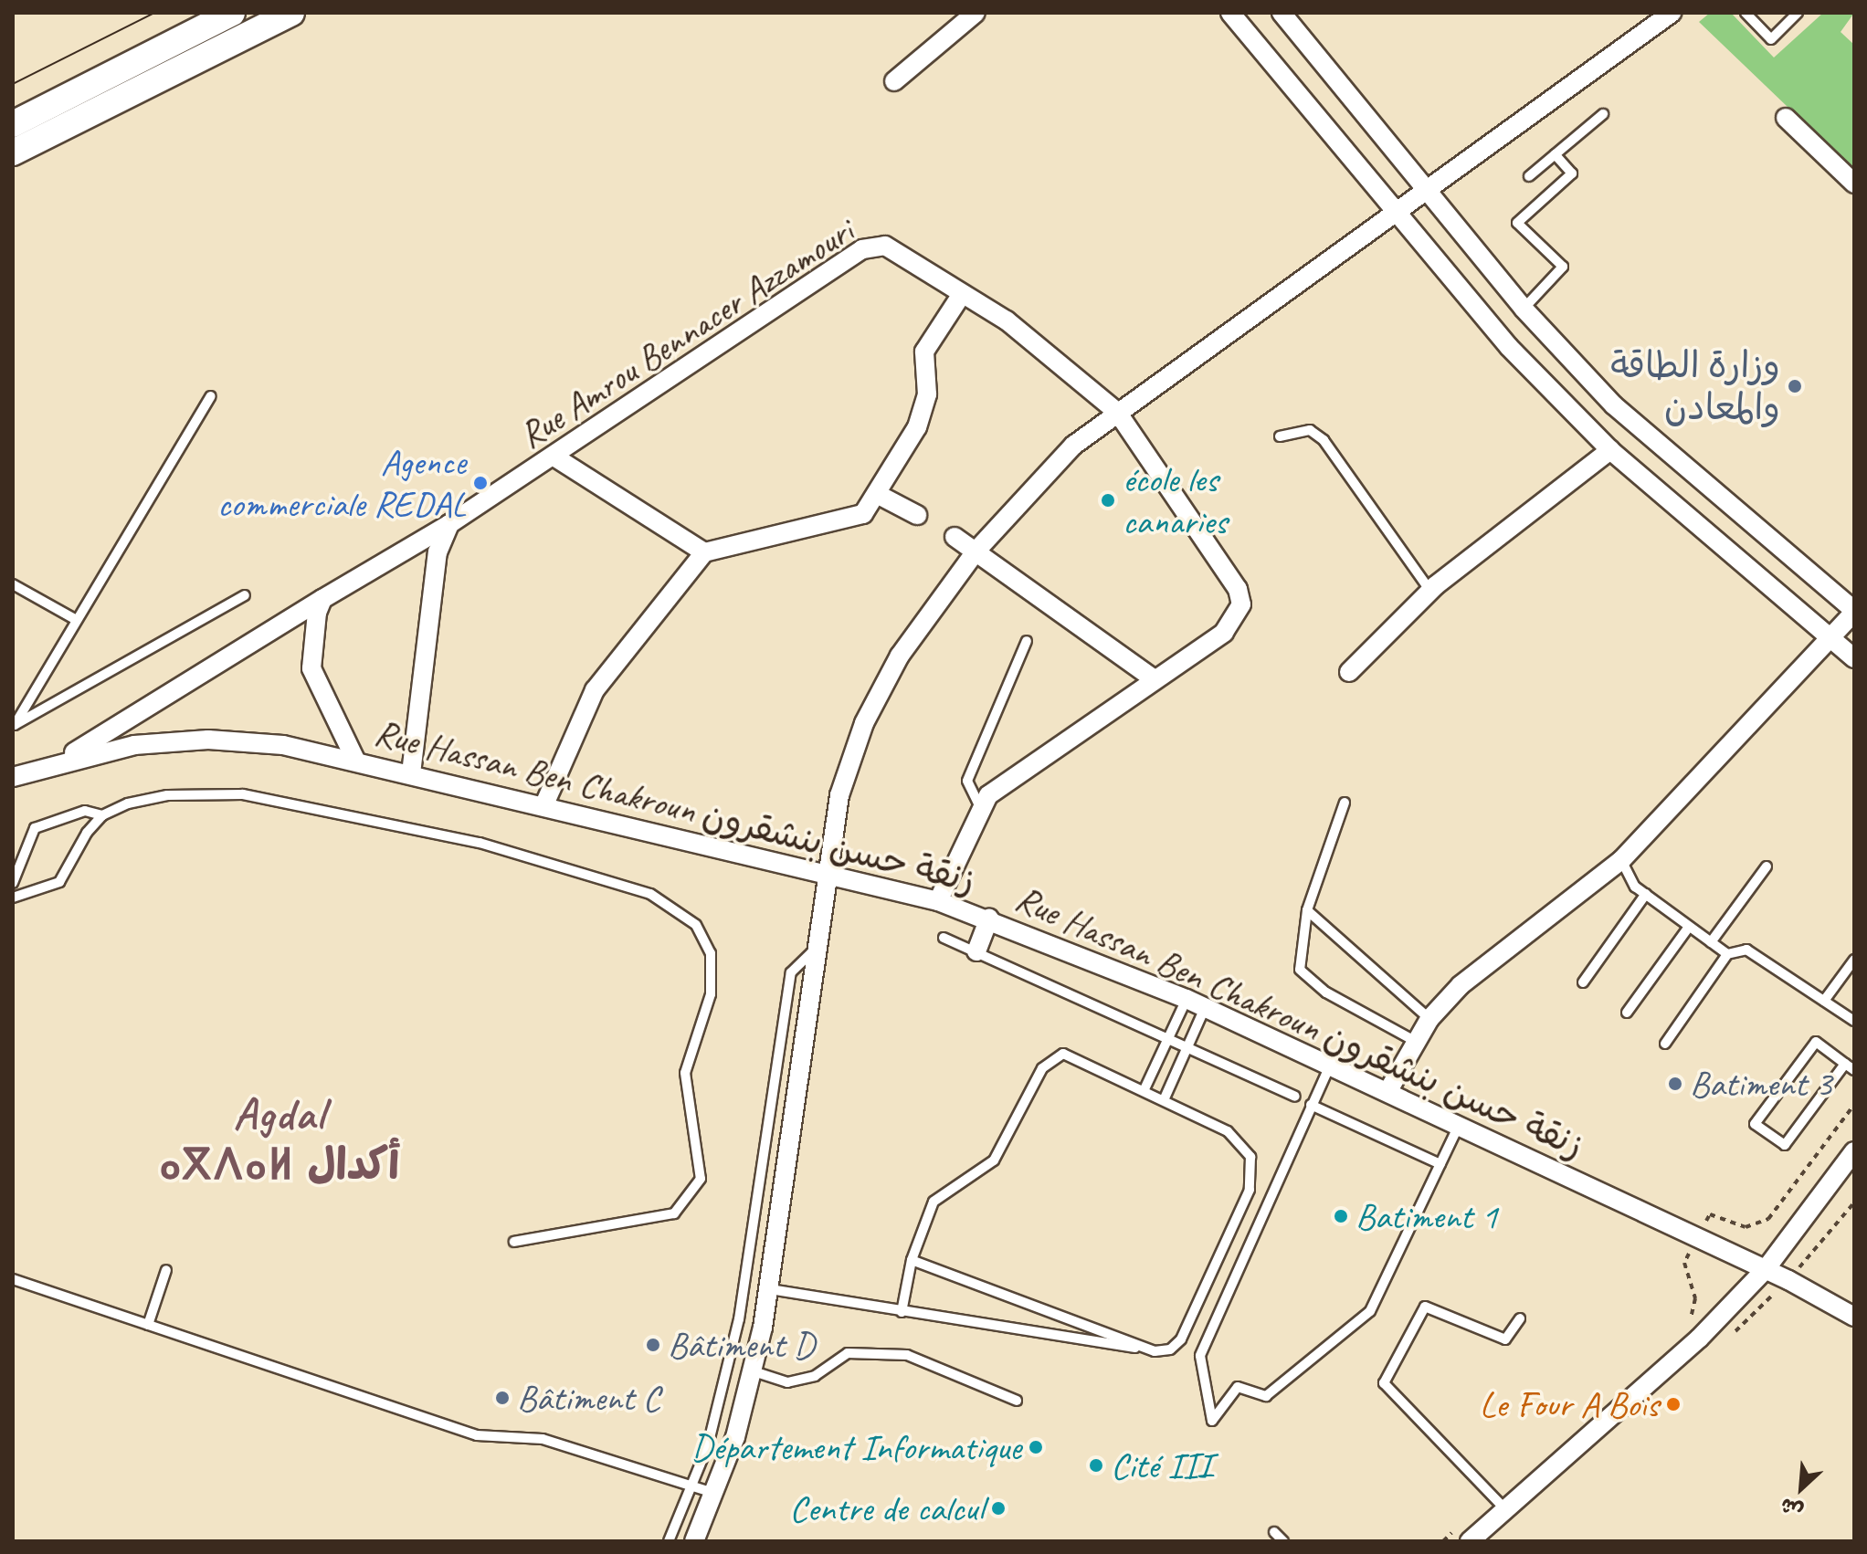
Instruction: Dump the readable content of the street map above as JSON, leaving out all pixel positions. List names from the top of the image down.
{
  "streets": {
    "street": ["Rue Amrou Bennacer Azzamouri", "Rue Hassan Ben Chakroun زنقة حسن بنشقرون"]
  },
  "crossings": [
    ["Rue Amrou Bennacer Azzamouri", "Rue Hassan Ben Chakroun زنقة حسن بنشقرون"]
  ],
  "districts": ["Agdal ⴰⴳⴷⴰⵍ أكدال"],
  "places": [
    "وزارة الطاقة والمعادن",
    "Agence commerciale REDAL",
    "école les canaries",
    "Batiment 3",
    "Batiment 1",
    "Bâtiment D",
    "Bâtiment C",
    "Le Four A Bois",
    "Département Informatique",
    "Cité III",
    "Centre de calcul"
  ],
  "north": "bottom left"
}
